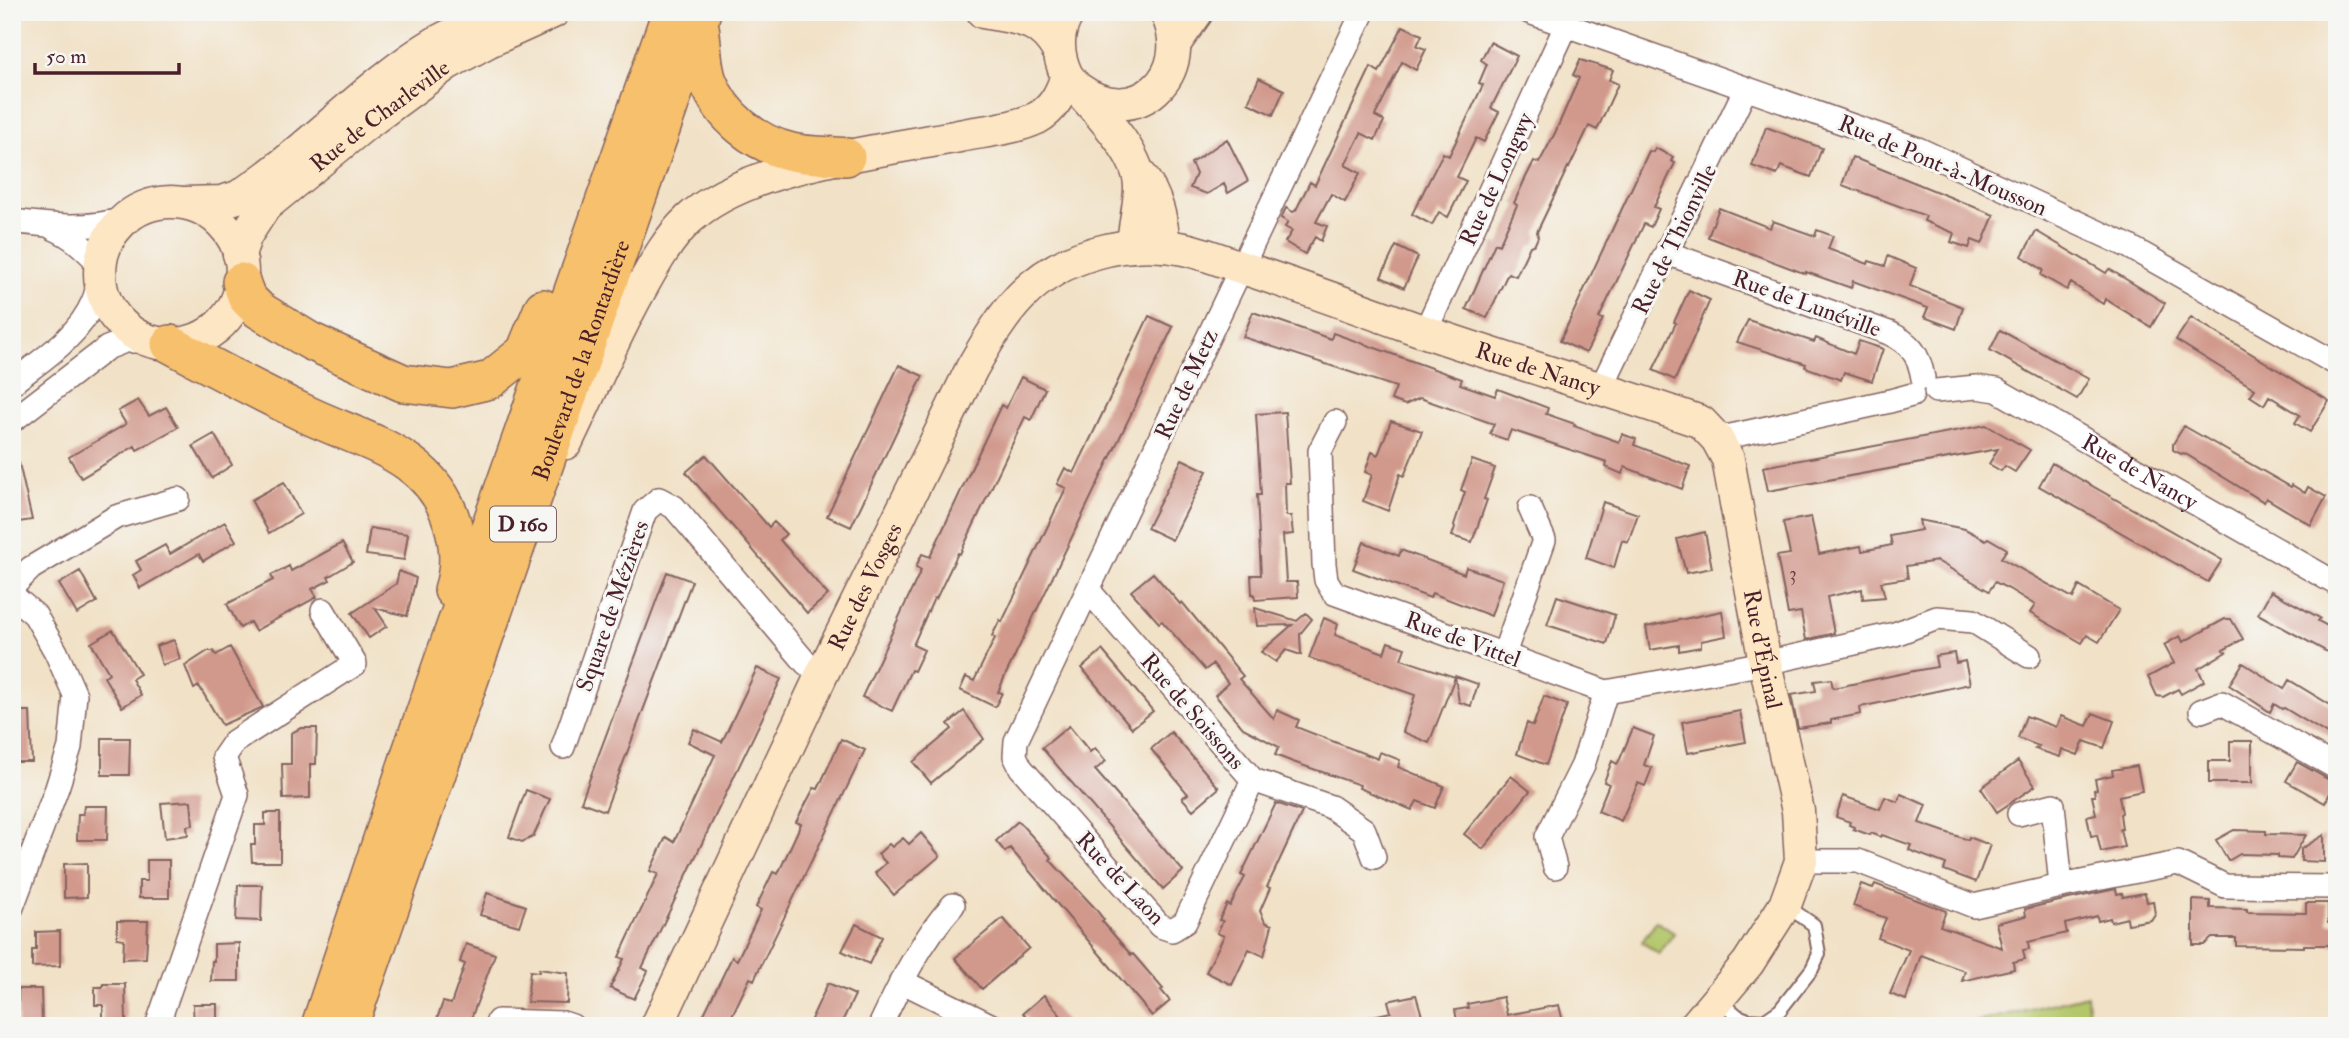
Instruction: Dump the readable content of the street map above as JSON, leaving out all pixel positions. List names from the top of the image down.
{
  "streets": {
    "main road": ["Boulevard de la Rontardière", "D 160"],
    "street": [
      "Rue de Charleville",
      "Rue de Pont-à-Mousson",
      "Rue de Longwy",
      "Rue de Thionville",
      "Rue de Lunéville",
      "Rue de Nancy",
      "Rue de Metz",
      "Rue des Vosges",
      "Square de Mézières",
      "Rue de Vittel",
      "Rue d’Épinal",
      "Rue de Soissons",
      "Rue de Laon"
    ]
  },
  "crossings": [
    ["Rue de Pont-à-Mousson", "Rue de Longwy"],
    ["Rue de Pont-à-Mousson", "Rue de Thionville"],
    ["Rue de Longwy", "Rue de Nancy"],
    ["Rue de Thionville", "Rue de Lunéville"],
    ["Rue de Thionville", "Rue de Nancy"],
    ["Rue de Lunéville", "Rue de Nancy"],
    ["Rue de Nancy", "Rue de Metz"],
    ["Rue de Nancy", "Rue des Vosges"],
    ["Rue de Nancy", "Rue d’Épinal"],
    ["Rue de Metz", "Rue de Soissons"],
    ["Rue de Metz", "Rue de Laon"],
    ["Rue des Vosges", "Square de Mézières"],
    ["Rue de Soissons", "Rue de Laon"]
  ],
  "house_numbers": ["3"],
  "scale_bar": "50 m"
}
